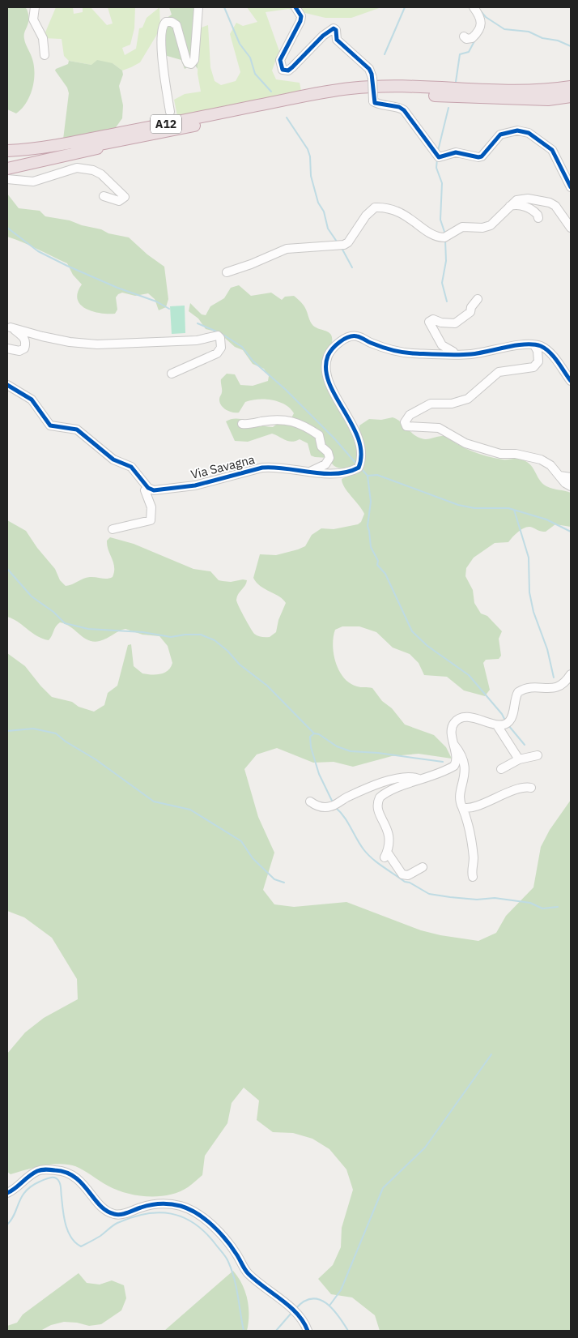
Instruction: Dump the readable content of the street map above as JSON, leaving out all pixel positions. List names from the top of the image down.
{
  "streets": {
    "highway": ["A12"],
    "street": ["Via Savagna"]
  }
}
